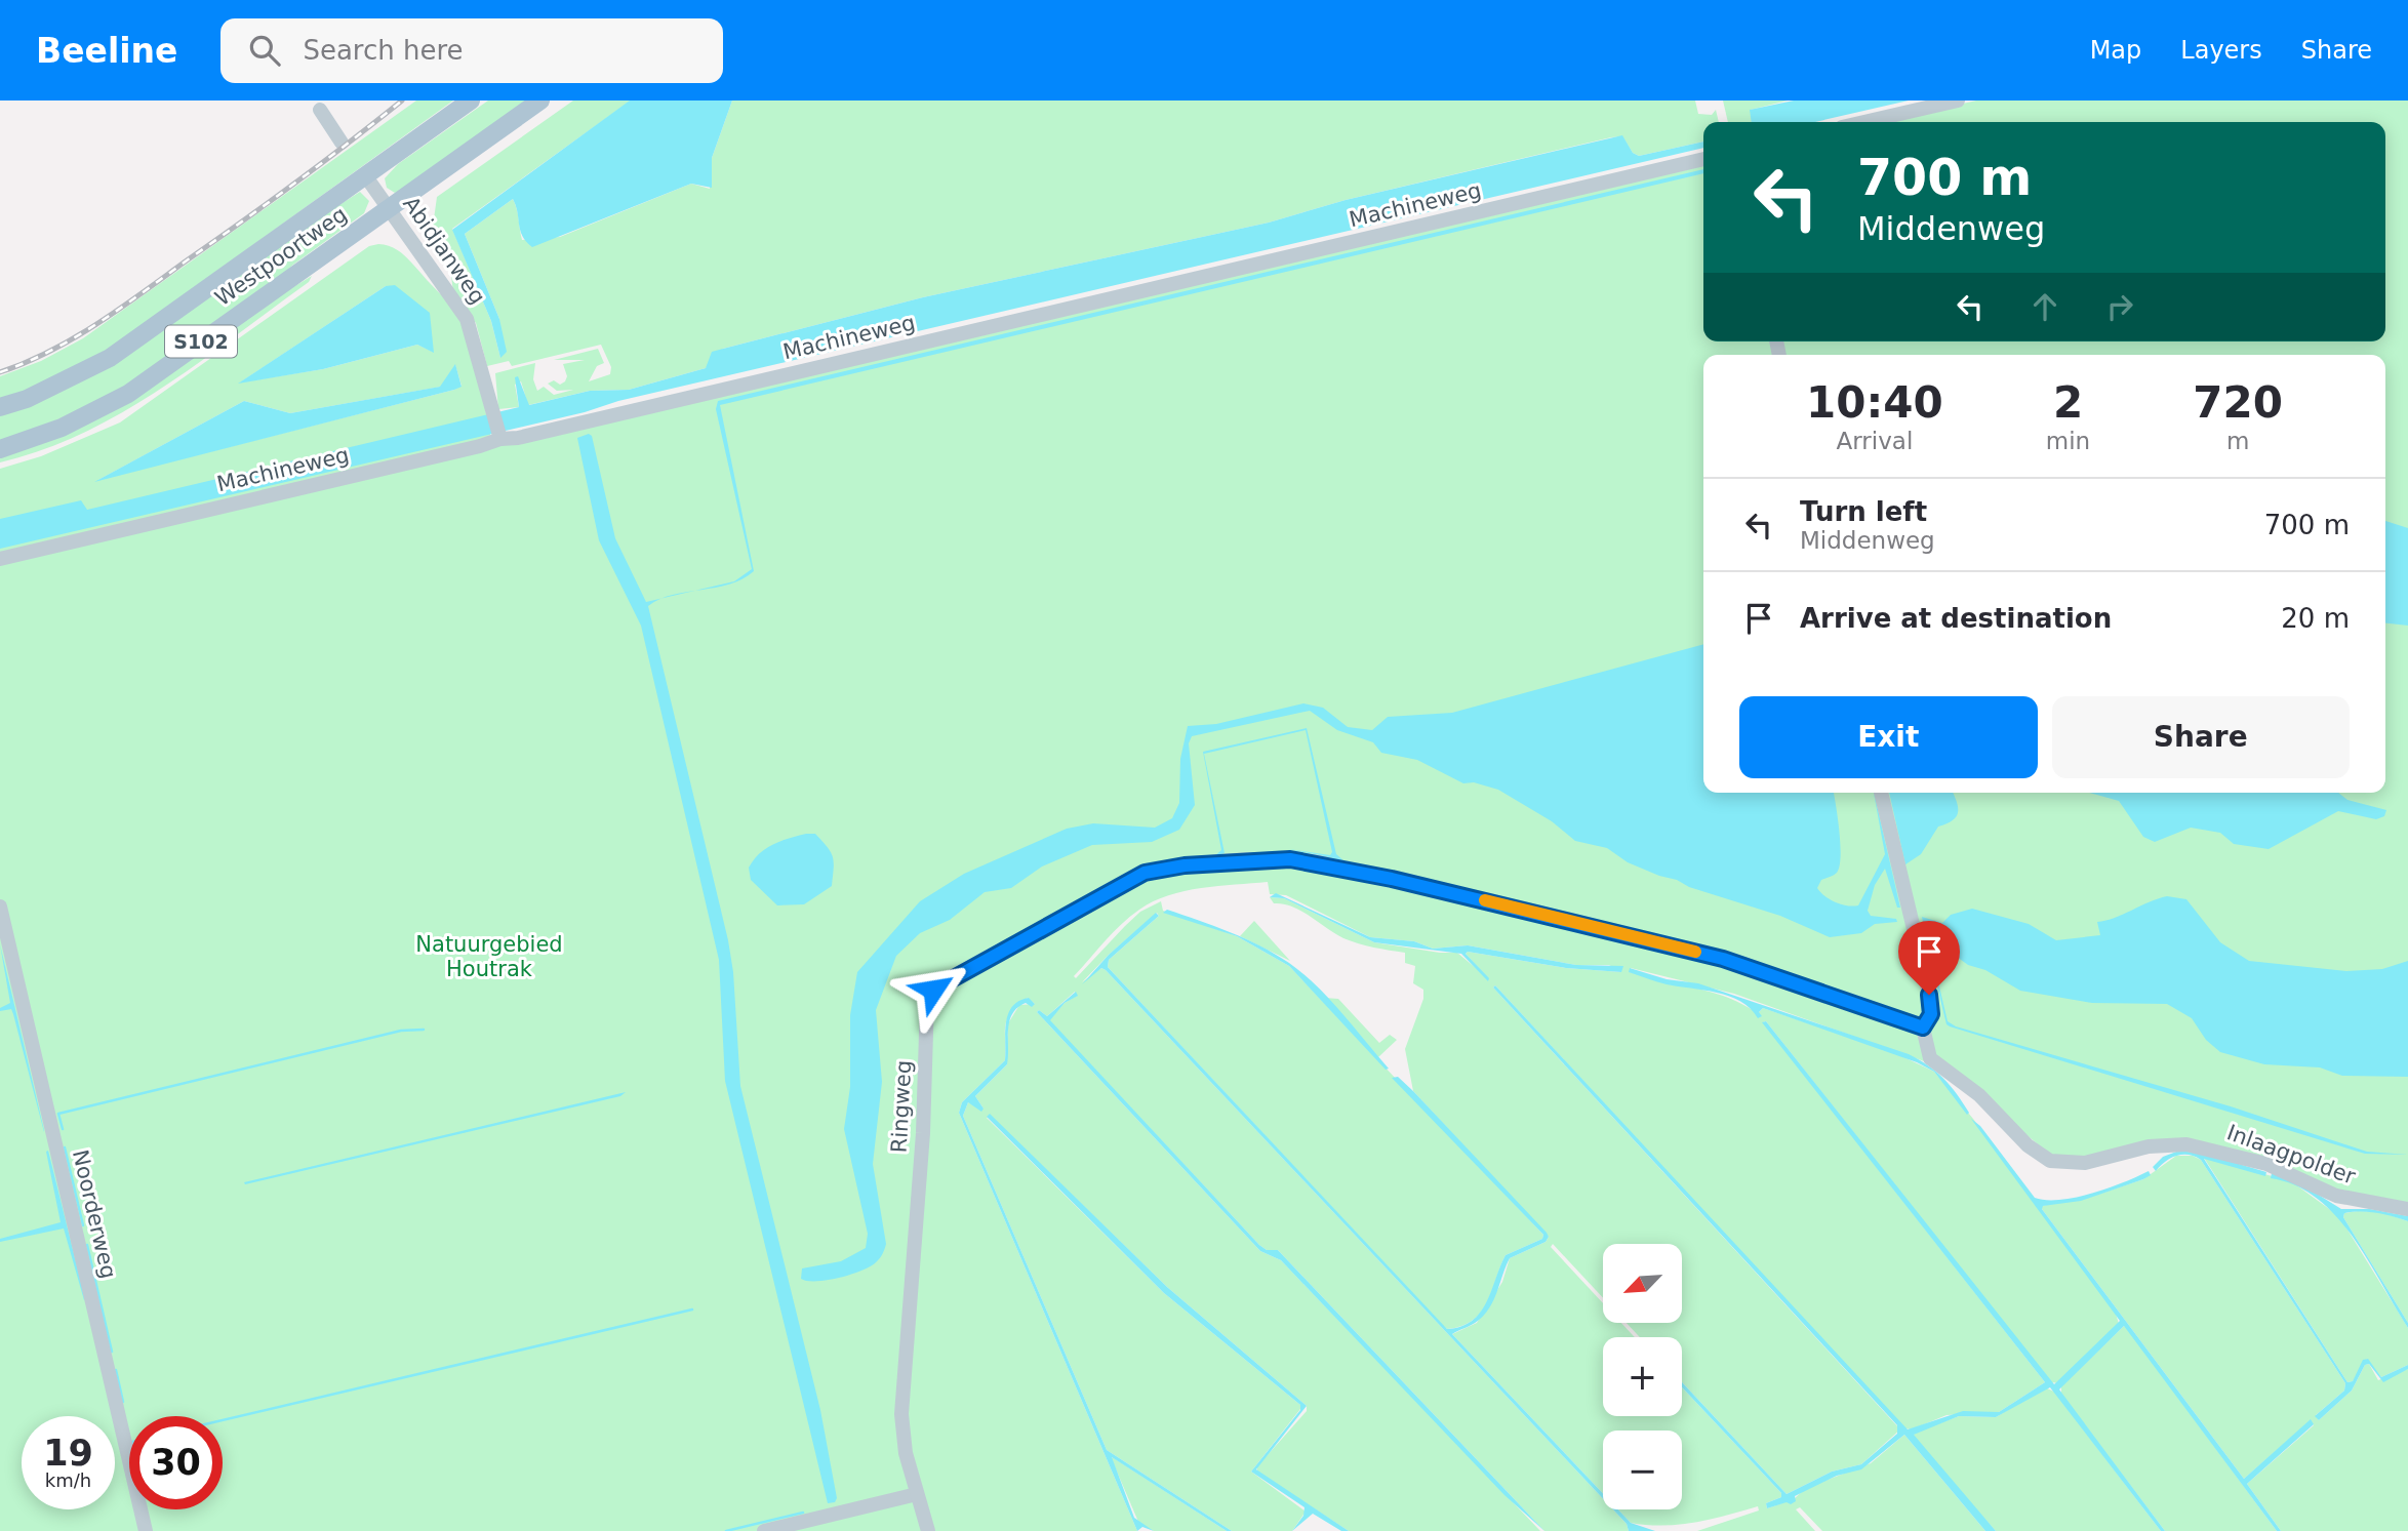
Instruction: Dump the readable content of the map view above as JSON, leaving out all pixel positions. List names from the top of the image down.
{
  "streets": {
    "main road": ["Westpoortweg", "S102"],
    "street": [
      "Machineweg",
      "Abidjanweg",
      "Ringweg",
      "Inlaagpolder",
      "Noorderweg"
    ]
  },
  "crossings": [
    ["Machineweg", "Abidjanweg"],
    ["Abidjanweg", "Westpoortweg"],
    ["Ringweg", "Inlaagpolder"]
  ],
  "parks": ["Natuurgebied Houtrak"],
  "north": "bottom left",
  "page": {
    "header": "Beeline",
    "search": "Search here",
    "nav": ["Map", "Layers", "Share"],
    "turn": ["700 m", "Middenweg"],
    "eta": [
      "10:40",
      "Arrival",
      "2",
      "min",
      "720",
      "m"
    ],
    "list": [
      {
        "name": "Turn left",
        "note": "Middenweg",
        "value": "700 m"
      },
      {
        "name": "Arrive at destination",
        "value": "20 m"
      }
    ],
    "buttons": ["Exit", "Share"],
    "map_buttons": ["+", "−"],
    "speed": "19 km/h",
    "limit": "30"
  }
}
